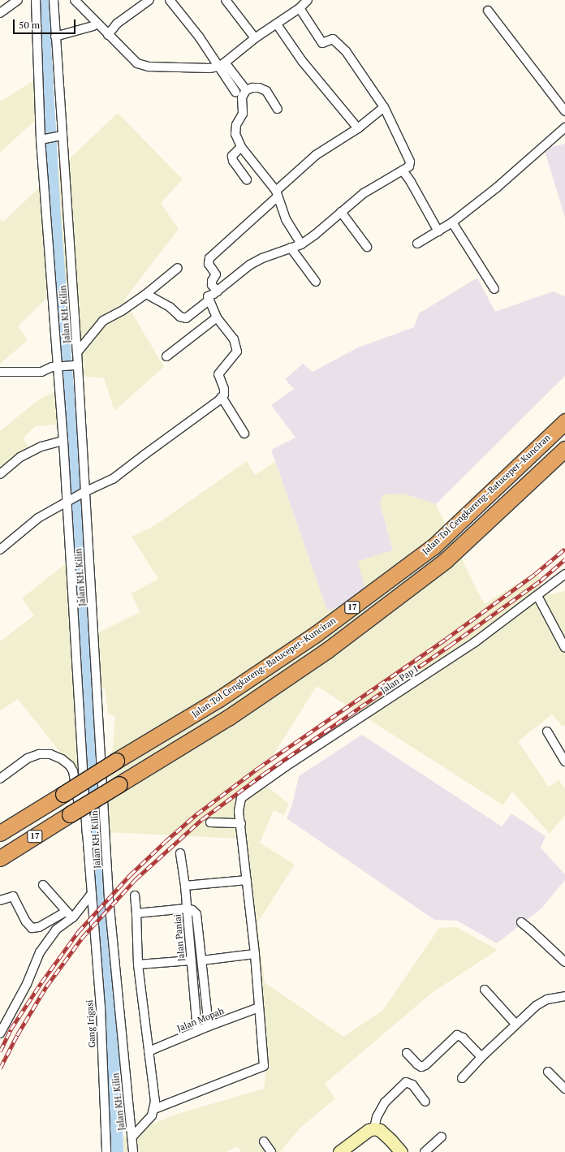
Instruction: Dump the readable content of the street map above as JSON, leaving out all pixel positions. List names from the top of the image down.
{
  "streets": {
    "highway": ["Jalan Tol Cengkareng–Batuceper–Kunciran", "17"],
    "street": [
      "Jalan KH. Kilin",
      "Jalan Pap I",
      "Jalan Paniai",
      "Jalan Mopah",
      "Gang Irigasi"
    ]
  },
  "crossings": [
    ["Jalan KH. Kilin", "Gang Irigasi"],
    ["Jalan Paniai", "Jalan Mopah"]
  ],
  "scale_bar": "50 m"
}
